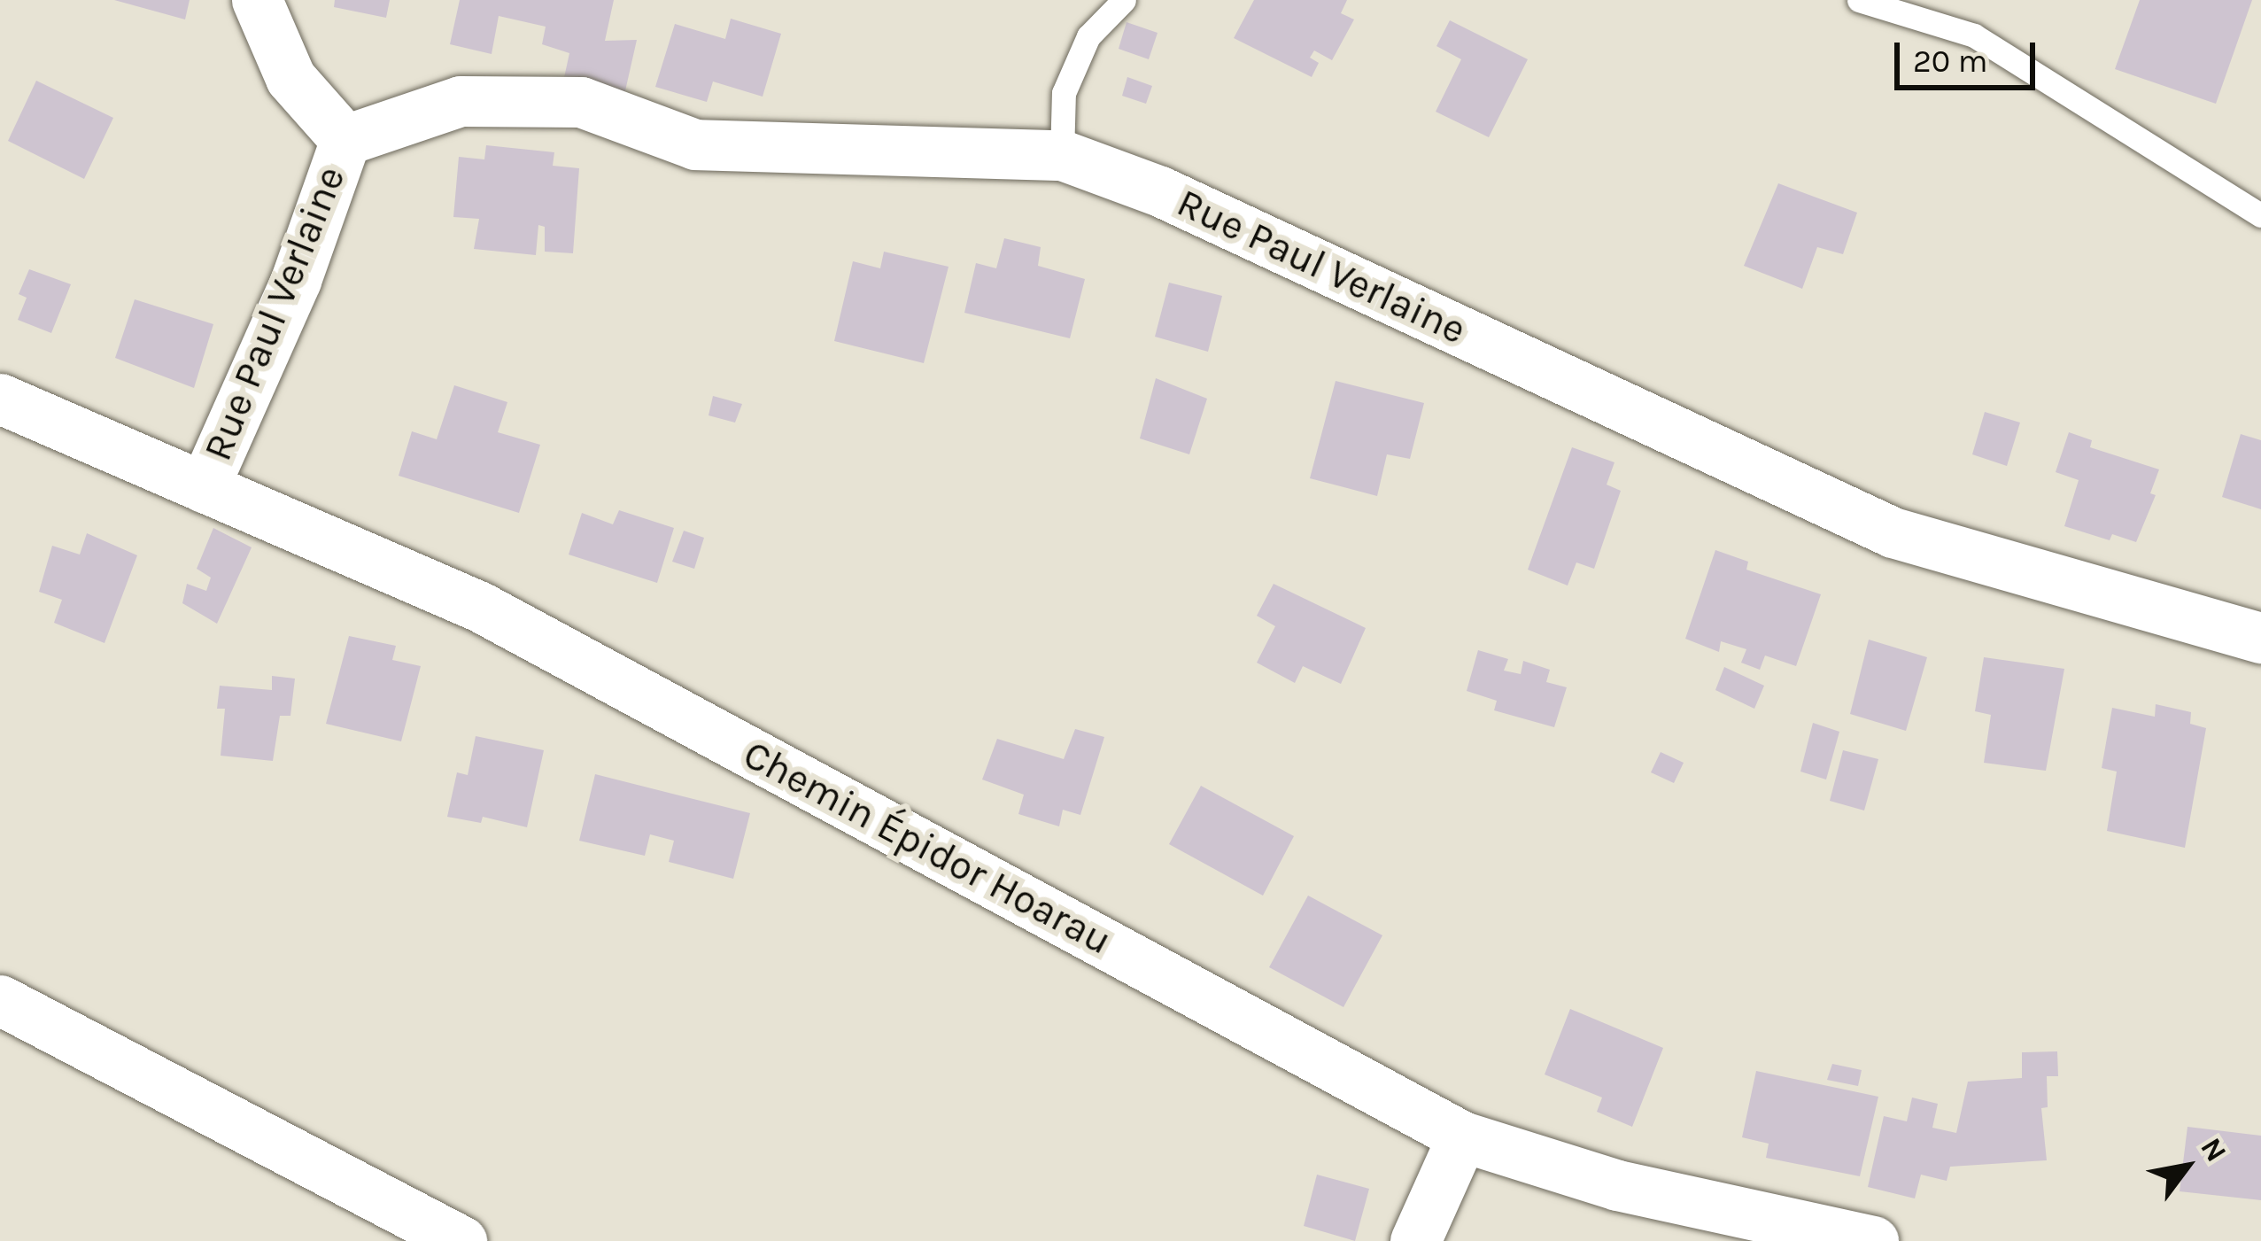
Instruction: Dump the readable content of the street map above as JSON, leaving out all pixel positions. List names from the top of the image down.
{
  "streets": {
    "street": ["Rue Paul Verlaine", "Chemin Épidor Hoarau"]
  },
  "crossings": [
    ["Rue Paul Verlaine", "Chemin Épidor Hoarau"]
  ],
  "scale_bar": "20 m",
  "north": "top right"
}
